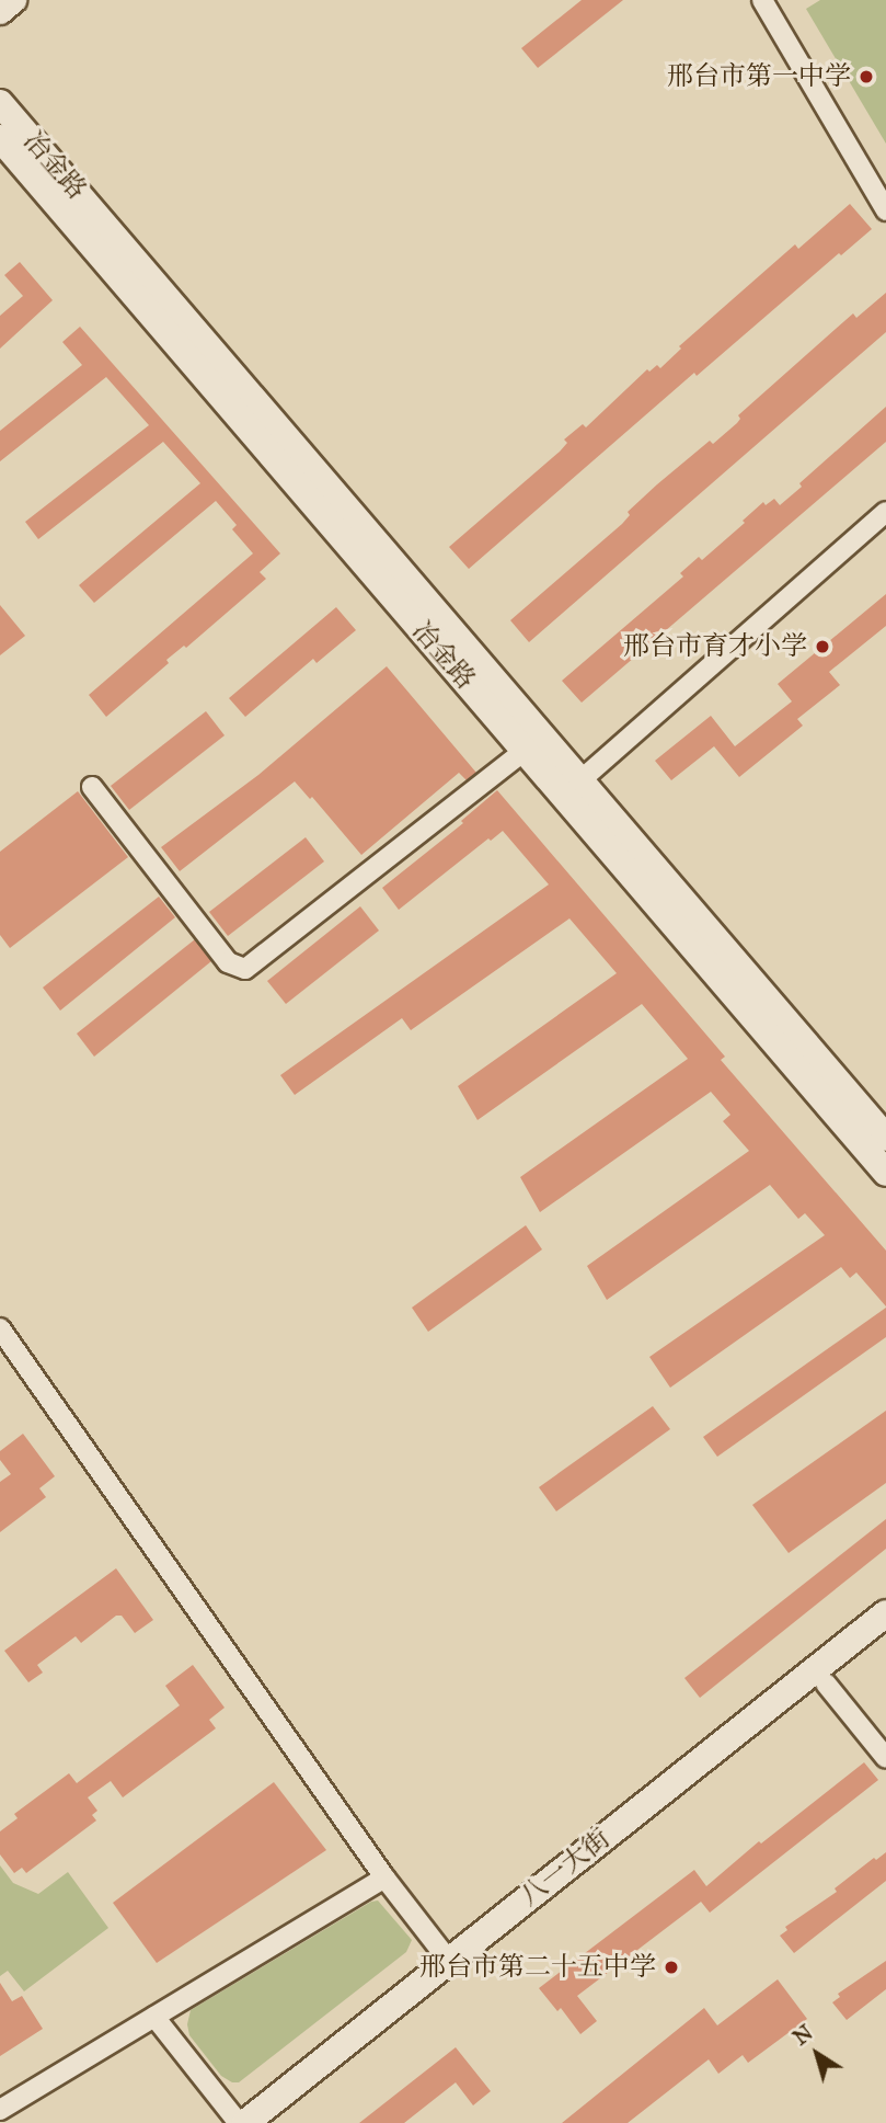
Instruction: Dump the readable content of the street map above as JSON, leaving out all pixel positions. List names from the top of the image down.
{
  "streets": {
    "street": ["冶金路", "八一大街"]
  },
  "places": ["邢台市第一中学", "邢台市育才小学", "邢台市第二十五中学"],
  "north": "top left"
}
